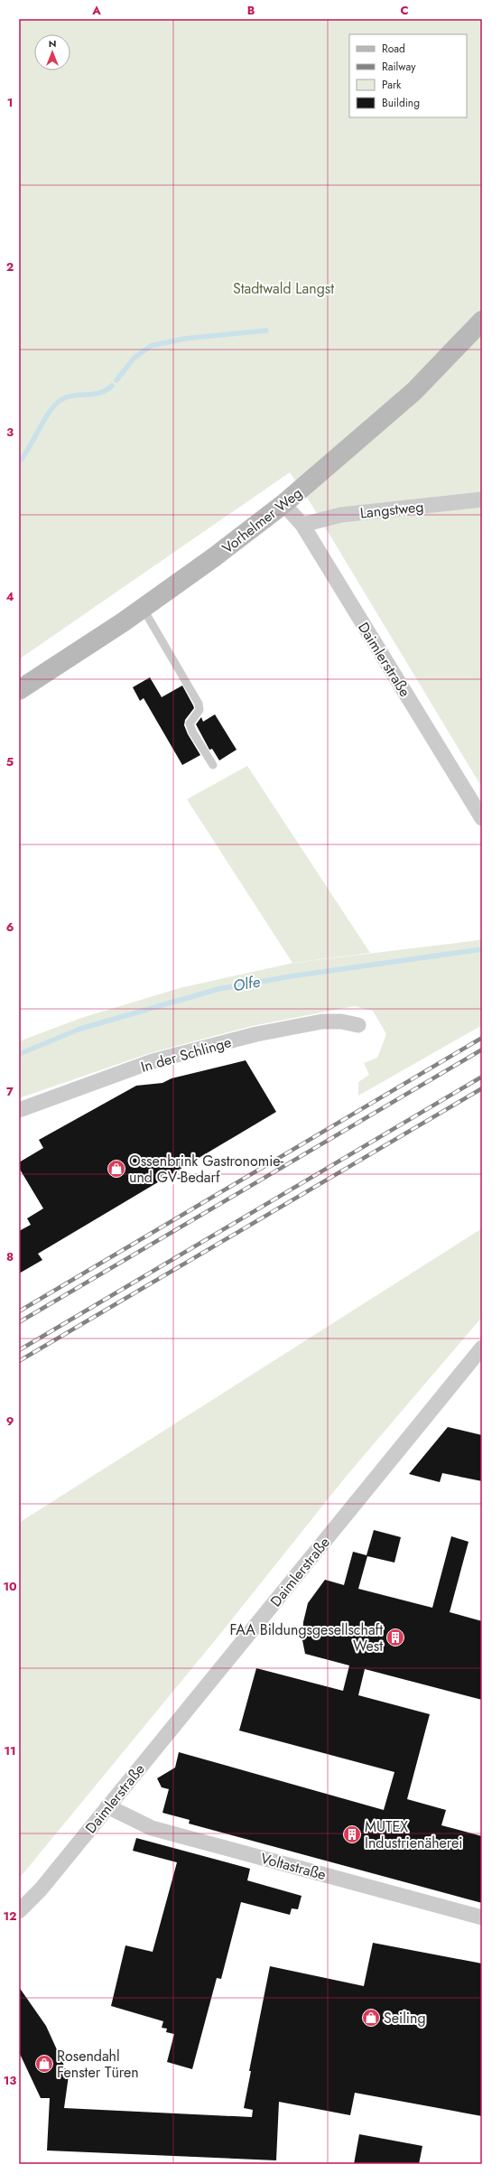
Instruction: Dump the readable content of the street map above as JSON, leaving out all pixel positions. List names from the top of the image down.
{
  "streets": {
    "street": [
      "Langstweg",
      "Vorhelmer Weg",
      "Daimlerstraße",
      "In der Schlinge",
      "Voltastraße"
    ]
  },
  "crossings": [
    ["Langstweg", "Daimlerstraße"],
    ["Vorhelmer Weg", "Daimlerstraße"],
    ["Daimlerstraße", "Voltastraße"]
  ],
  "water": ["Olfe"],
  "parks": ["Stadtwald Langst"],
  "places": {
    "shop": ["Ossenbrink Gastronomie- und GV-Bedarf", "Seiling", "Rosendahl Fenster Türen"],
    "building": ["FAA Bildungsgesellschaft West", "MUTEX Industrienäherei"]
  },
  "legend": [
    "Road",
    "Railway",
    "Park",
    "Building"
  ],
  "north": "top",
  "grid": {
    "columns": ["A", "B", "C"],
    "rows": [
      "1",
      "2",
      "3",
      "4",
      "5",
      "6",
      "7",
      "8",
      "9",
      "10",
      "11",
      "12",
      "13"
    ]
  }
}
